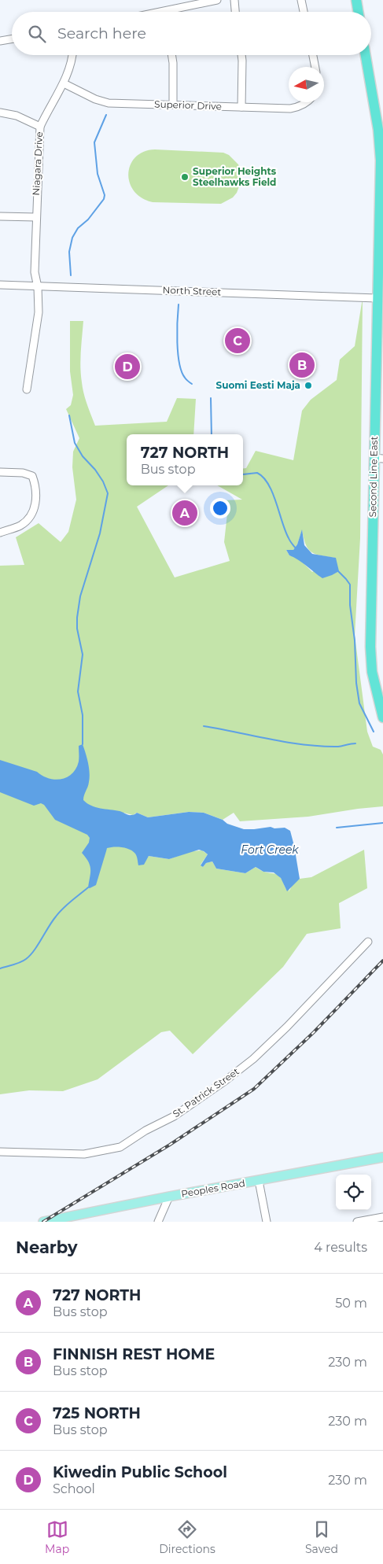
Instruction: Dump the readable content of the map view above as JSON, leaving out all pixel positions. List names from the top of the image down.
{
  "streets": {
    "highway": ["Second Line East"],
    "main road": ["Peoples Road"],
    "street": [
      "Superior Drive",
      "Niagara Drive",
      "North Street",
      "St. Patrick Street"
    ]
  },
  "crossings": [
    ["Superior Drive", "Niagara Drive"],
    ["Niagara Drive", "North Street"],
    ["North Street", "Second Line East"]
  ],
  "water": ["Fort Creek"],
  "places": ["Superior Heights Steelhawks Field", "Suomi Eesti Maja"],
  "north": "left",
  "page": {
    "search": "Search here",
    "pins": [
      "C",
      "B",
      "D",
      "A"
    ],
    "popup": ["727 NORTH", "Bus stop"],
    "heading": ["Nearby", "4 results"],
    "list": [
      {
        "mark": "A",
        "name": "727 NORTH",
        "note": "Bus stop",
        "value": "50 m"
      },
      {
        "mark": "B",
        "name": "FINNISH REST HOME",
        "note": "Bus stop",
        "value": "230 m"
      },
      {
        "mark": "C",
        "name": "725 NORTH",
        "note": "Bus stop",
        "value": "230 m"
      },
      {
        "mark": "D",
        "name": "Kiwedin Public School",
        "note": "School",
        "value": "230 m"
      }
    ],
    "nav": ["Map", "Directions", "Saved"]
  }
}
